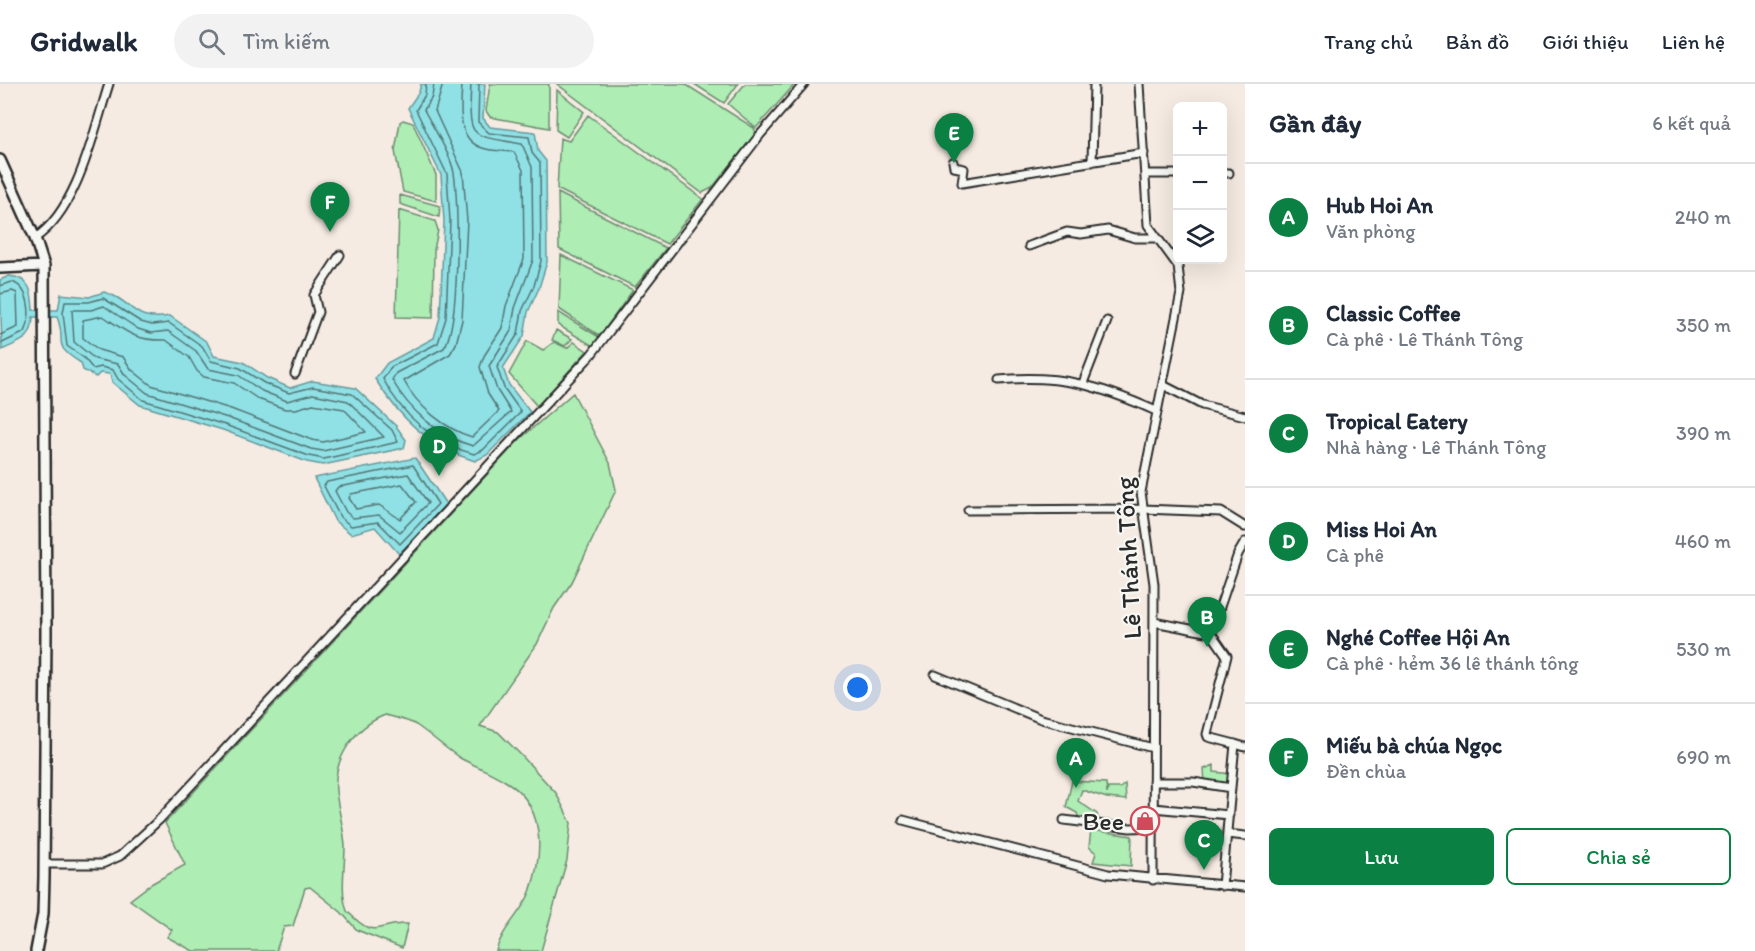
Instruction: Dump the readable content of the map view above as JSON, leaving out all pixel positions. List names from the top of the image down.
{
  "streets": {
    "street": ["Lê Thánh Tông"]
  },
  "places": {
    "shop": ["Bee"]
  },
  "page": {
    "header": "Gridwalk",
    "search": "Tìm kiếm",
    "nav": [
      "Trang chủ",
      "Bản đồ",
      "Giới thiệu",
      "Liên hệ"
    ],
    "heading": ["Gần đây", "6 kết quả"],
    "map_buttons": ["+", "−"],
    "pins": [
      "E",
      "F",
      "D",
      "B",
      "A",
      "C"
    ],
    "list": [
      {
        "mark": "A",
        "name": "Hub Hoi An",
        "note": "Văn phòng",
        "value": "240 m"
      },
      {
        "mark": "B",
        "name": "Classic Coffee",
        "note": "Cà phê · Lê Thánh Tông",
        "value": "350 m"
      },
      {
        "mark": "C",
        "name": "Tropical Eatery",
        "note": "Nhà hàng · Lê Thánh Tông",
        "value": "390 m"
      },
      {
        "mark": "D",
        "name": "Miss Hoi An",
        "note": "Cà phê",
        "value": "460 m"
      },
      {
        "mark": "E",
        "name": "Nghé Coffee Hội An",
        "note": "Cà phê · hẻm 36 lê thánh tông",
        "value": "530 m"
      },
      {
        "mark": "F",
        "name": "Miếu bà chúa Ngọc",
        "note": "Đền chùa",
        "value": "690 m"
      }
    ],
    "buttons": ["Lưu", "Chia sẻ"]
  }
}
